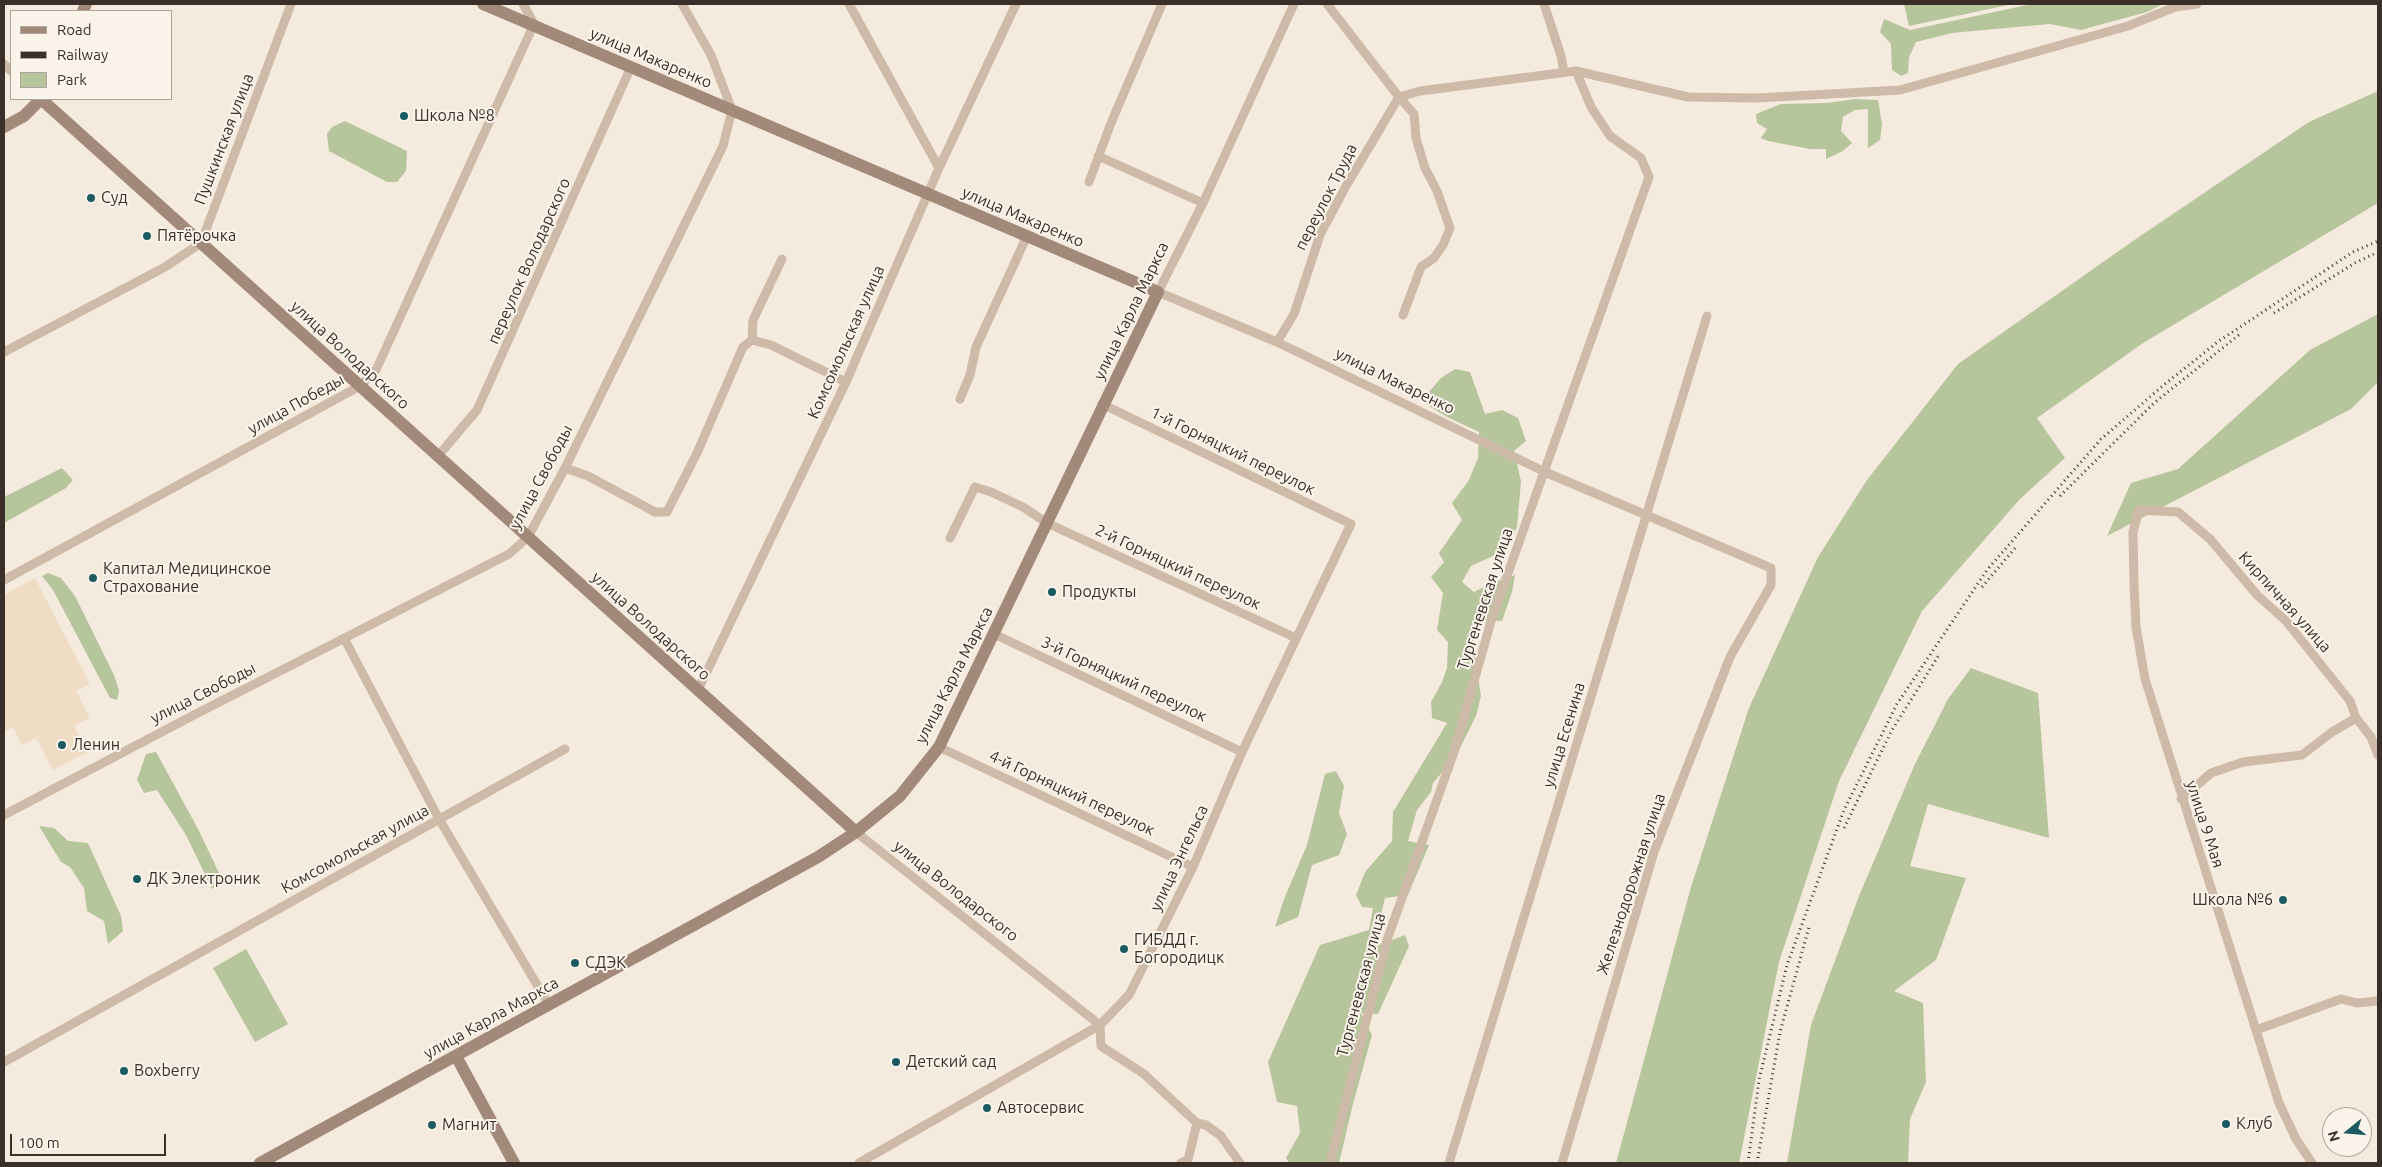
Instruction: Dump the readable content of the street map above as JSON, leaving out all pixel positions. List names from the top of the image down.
{
  "streets": {
    "main road": ["улица Макаренко", "улица Карла Маркса", "улица Володарского"],
    "street": [
      "Пушкинская улица",
      "переулок Труда",
      "переулок Володарского",
      "Комсомольская улица",
      "улица Победы",
      "1-й Горняцкий переулок",
      "улица Свободы",
      "2-й Горняцкий переулок",
      "Тургеневская улица",
      "Кирпичная улица",
      "3-й Горняцкий переулок",
      "улица Есенина",
      "4-й Горняцкий переулок",
      "улица 9 Мая",
      "улица Энгельса",
      "Железнодорожная улица"
    ]
  },
  "crossings": [
    ["улица Макаренко", "переулок Труда"],
    ["улица Макаренко", "переулок Володарского"],
    ["улица Макаренко", "улица Карла Маркса"],
    ["улица Макаренко", "Комсомольская улица"],
    ["улица Макаренко", "улица Победы"],
    ["улица Макаренко", "улица Свободы"],
    ["улица Макаренко", "Тургеневская улица"],
    ["улица Макаренко", "улица Есенина"],
    ["улица Макаренко", "Железнодорожная улица"],
    ["Пушкинская улица", "улица Володарского"],
    ["переулок Володарского", "улица Володарского"],
    ["улица Карла Маркса", "улица Володарского"],
    ["улица Карла Маркса", "1-й Горняцкий переулок"],
    ["улица Карла Маркса", "2-й Горняцкий переулок"],
    ["улица Карла Маркса", "3-й Горняцкий переулок"],
    ["улица Карла Маркса", "4-й Горняцкий переулок"],
    ["Комсомольская улица", "улица Володарского"],
    ["улица Володарского", "улица Победы"],
    ["улица Володарского", "улица Свободы"],
    ["улица Володарского", "улица Энгельса"],
    ["1-й Горняцкий переулок", "улица Энгельса"],
    ["2-й Горняцкий переулок", "улица Энгельса"],
    ["Кирпичная улица", "улица 9 Мая"],
    ["3-й Горняцкий переулок", "улица Энгельса"],
    ["4-й Горняцкий переулок", "улица Энгельса"]
  ],
  "places": [
    "Школа №8",
    "Суд",
    "Пятёрочка",
    "Капитал Медицинское Страхование",
    "Продукты",
    "Ленин",
    "ДК Электроник",
    "Школа №6",
    "ГИБДД г. Богородицк",
    "СДЭК",
    "Детский сад",
    "Boxberry",
    "Автосервис",
    "Клуб",
    "Магнит"
  ],
  "legend": ["Road", "Railway", "Park"],
  "scale_bar": "100 m",
  "north": "left"
}
